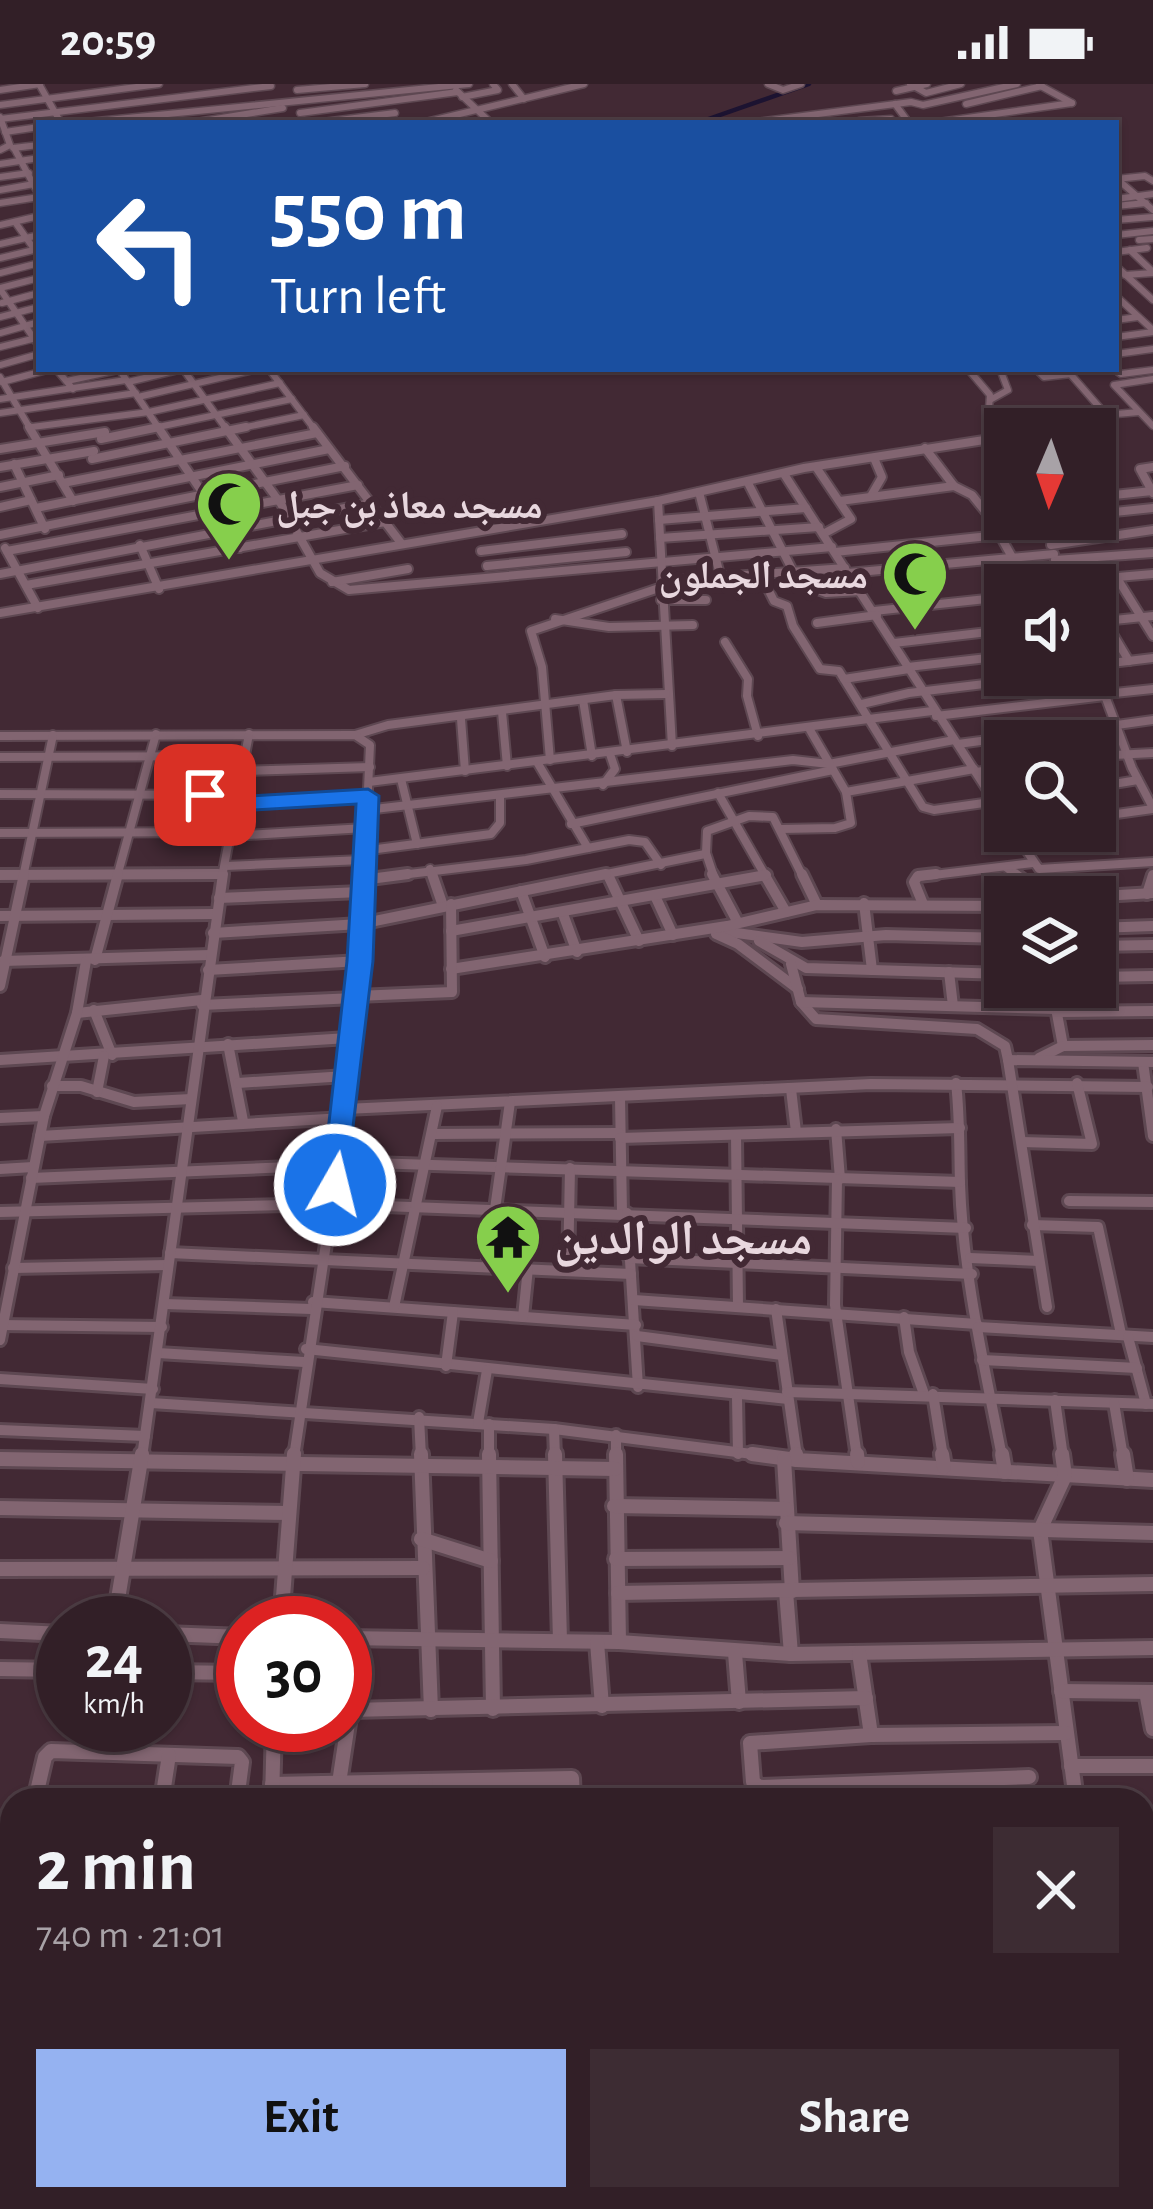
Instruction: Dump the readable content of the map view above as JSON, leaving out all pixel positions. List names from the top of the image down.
{
  "places": {
    "mosque": ["مسجد معاذ بن جبل", "مسجد الجملون"],
    "temple": ["مسجد الوالدين"]
  },
  "north": "bottom",
  "page": {
    "status": "20:59",
    "turn": ["550 m", "Turn left"],
    "speed": "24 km/h",
    "limit": "30",
    "heading": ["2 min", "740 m · 21:01"],
    "buttons": ["Exit", "Share"]
  }
}
